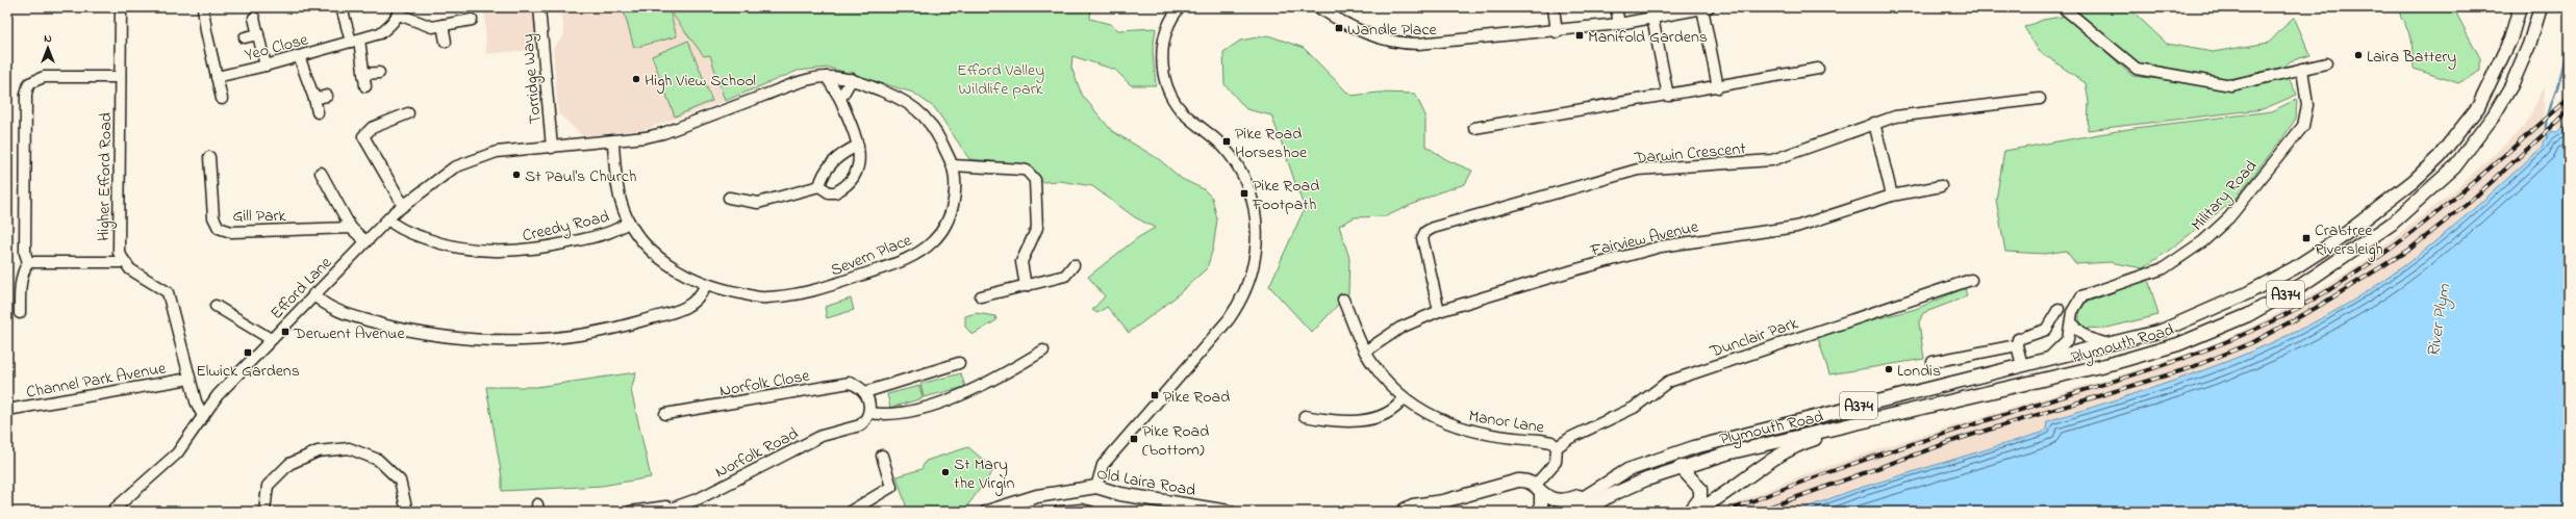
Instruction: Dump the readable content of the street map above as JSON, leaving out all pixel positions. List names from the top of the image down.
{
  "streets": {
    "main road": ["A374", "Plymouth Road", "Old Laira Road"],
    "street": [
      "Yeo Close",
      "Torridge Way",
      "Darwin Crescent",
      "Higher Efford Road",
      "Military Road",
      "Gill Park",
      "Creedy Road",
      "Fairview Avenue",
      "Severn Place",
      "Efford Lane",
      "Dunclair Park",
      "Channel Park Avenue",
      "Norfolk Close",
      "Manor Lane",
      "Norfolk Road"
    ]
  },
  "crossings": [
    ["Torridge Way", "Severn Place"],
    ["Torridge Way", "Efford Lane"],
    ["Darwin Crescent", "Fairview Avenue"],
    ["Higher Efford Road", "Efford Lane"],
    ["Higher Efford Road", "Channel Park Avenue"],
    ["Military Road", "Plymouth Road"],
    ["Creedy Road", "Severn Place"],
    ["Creedy Road", "Efford Lane"],
    ["Fairview Avenue", "Manor Lane"],
    ["Severn Place", "Efford Lane"],
    ["Dunclair Park", "Manor Lane"]
  ],
  "water": ["River Plym"],
  "parks": ["Efford Valley Wildlife park"],
  "places": {
    "transit": [
      "Wandle Place",
      "Manifold Gardens",
      "Pike Road Horseshoe",
      "Pike Road Footpath",
      "Crabtree Riversleigh",
      "Derwent Avenue",
      "Elwick Gardens",
      "Pike Road",
      "Pike Road (bottom)"
    ],
    "other": [
      "Laira Battery",
      "High View School",
      "St Paul's Church",
      "Londis",
      "St Mary the Virgin"
    ]
  },
  "north": "top"
}
